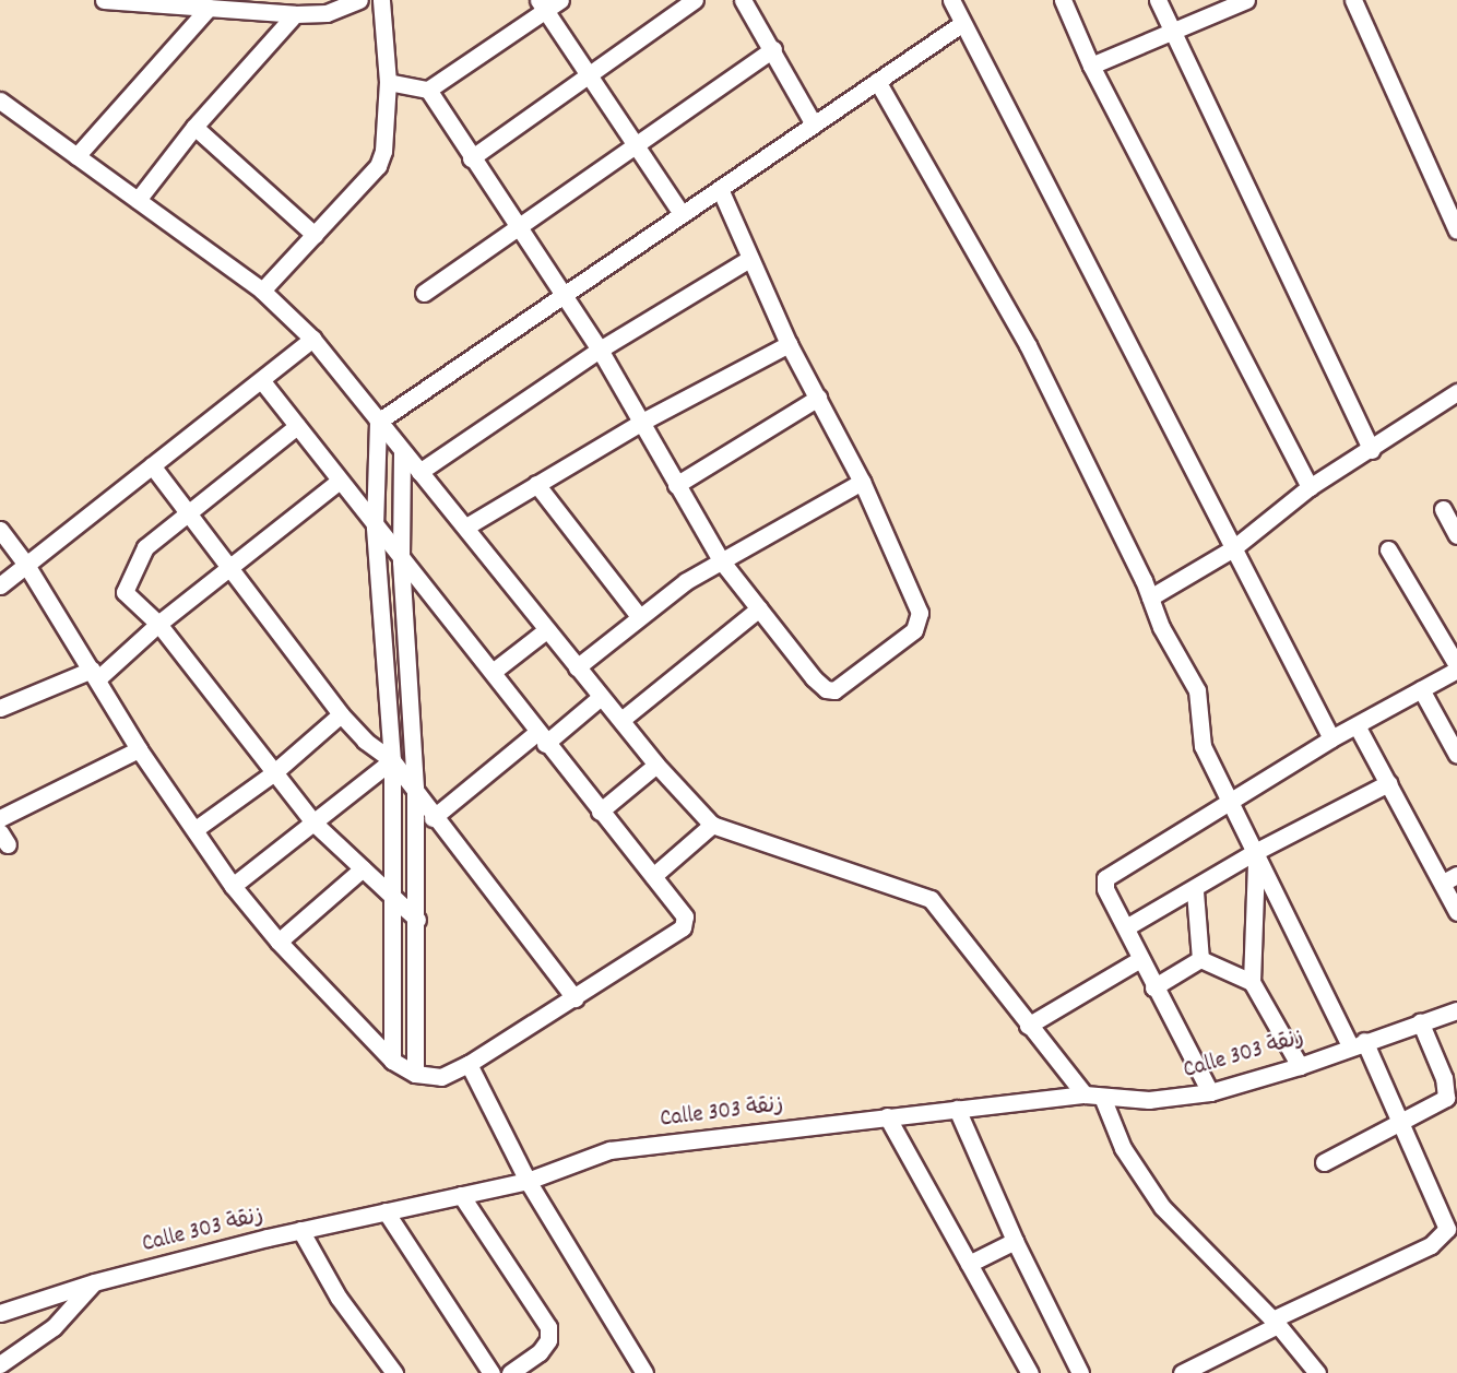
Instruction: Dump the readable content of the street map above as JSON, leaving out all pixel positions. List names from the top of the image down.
{
  "streets": {
    "street": ["Calle 303 زنقة"]
  }
}
